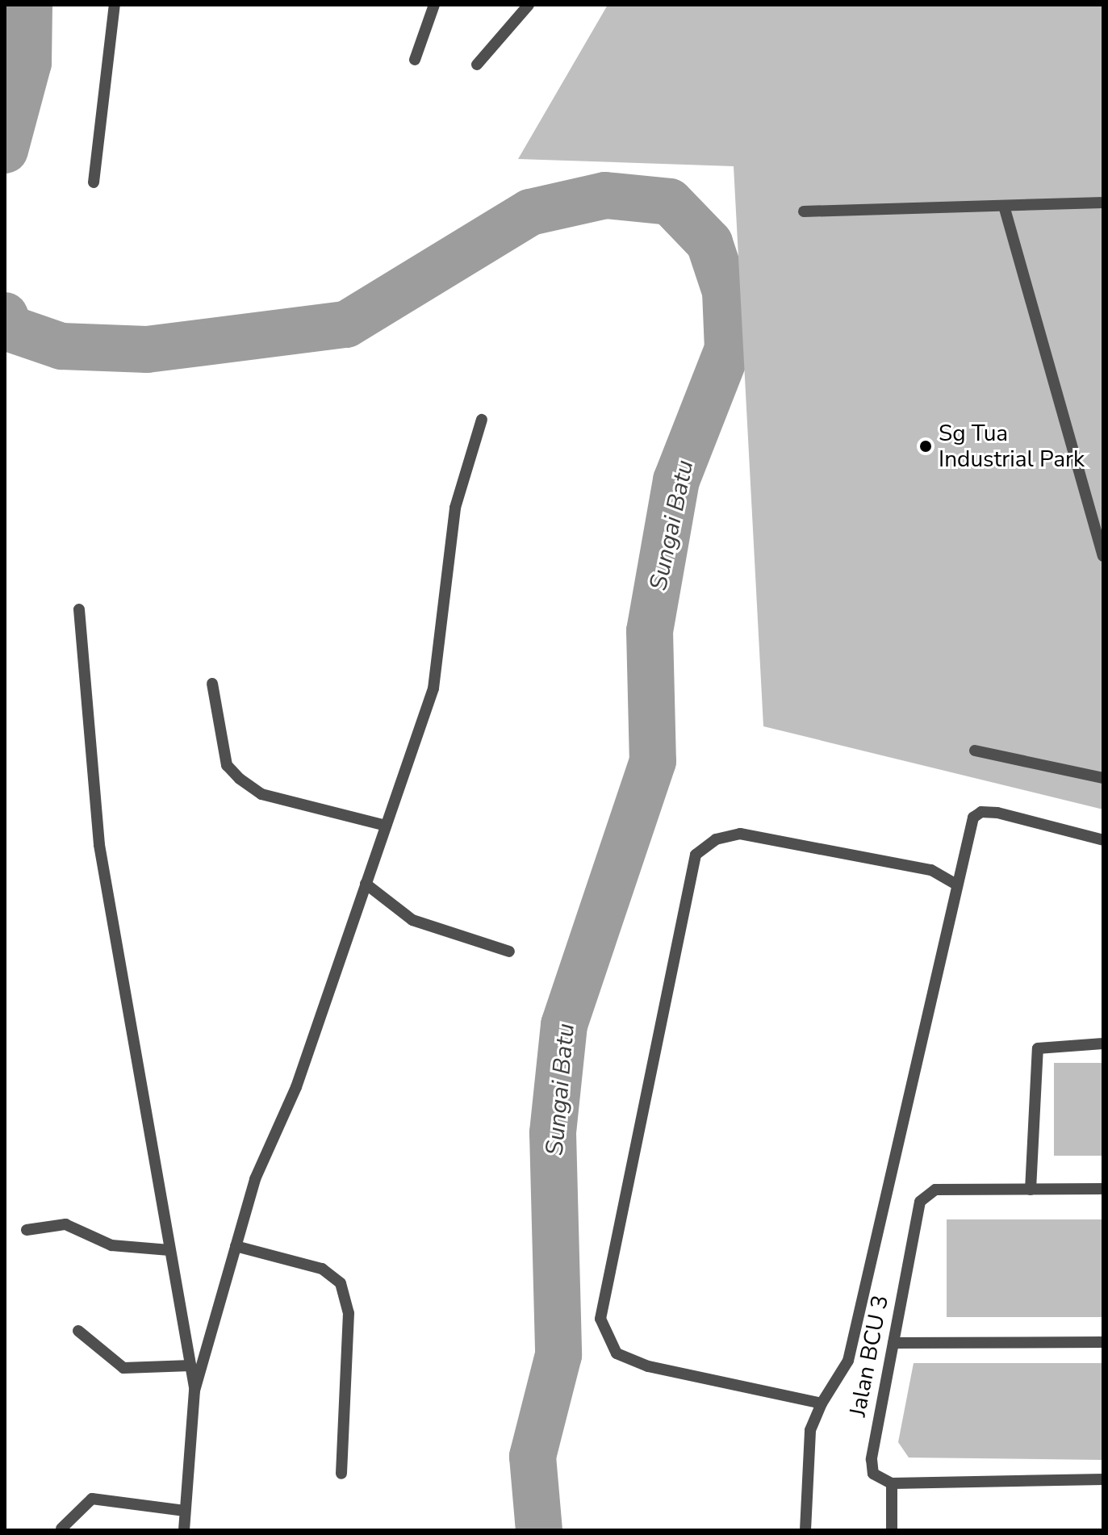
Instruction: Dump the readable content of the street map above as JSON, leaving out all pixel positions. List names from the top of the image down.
{
  "streets": {
    "lane": ["Jalan BCU 3"]
  },
  "water": ["Sungai Batu"],
  "places": ["Sg Tua Industrial Park"]
}
